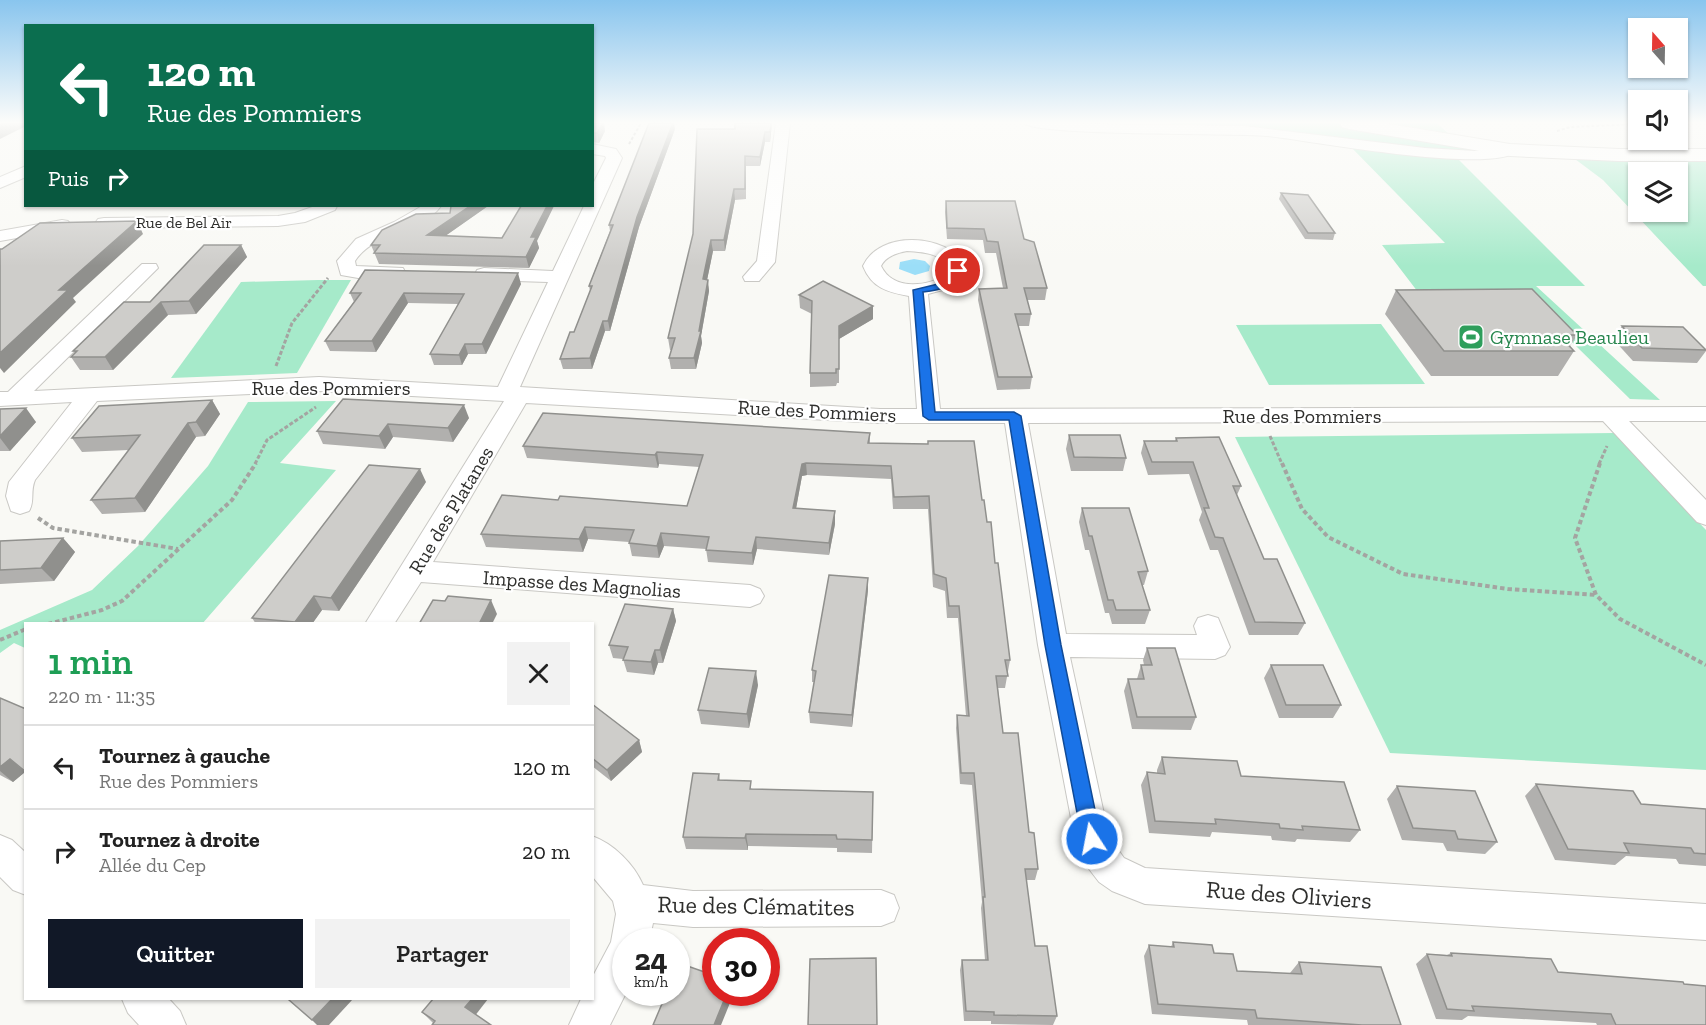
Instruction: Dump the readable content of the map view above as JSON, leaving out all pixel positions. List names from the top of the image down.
{
  "streets": {
    "street": [
      "Rue de Bel Air",
      "Rue des Pommiers",
      "Rue des Platanes",
      "Impasse des Magnolias",
      "Rue des Oliviers",
      "Rue des Clématites"
    ]
  },
  "crossings": [
    ["Rue des Pommiers", "Rue des Platanes"],
    ["Rue des Pommiers", "Rue des Oliviers"],
    ["Rue des Platanes", "Impasse des Magnolias"]
  ],
  "places": {
    "sports": ["Gymnase Beaulieu"]
  },
  "north": "top",
  "page": {
    "turn": ["120 m", "Rue des Pommiers"],
    "then": "Puis",
    "heading": ["1 min", "220 m · 11:35"],
    "list": [
      {
        "name": "Tournez à gauche",
        "note": "Rue des Pommiers",
        "value": "120 m"
      },
      {
        "name": "Tournez à droite",
        "note": "Allée du Cep",
        "value": "20 m"
      }
    ],
    "buttons": ["Quitter", "Partager"],
    "speed": "24 km/h",
    "limit": "30"
  }
}
